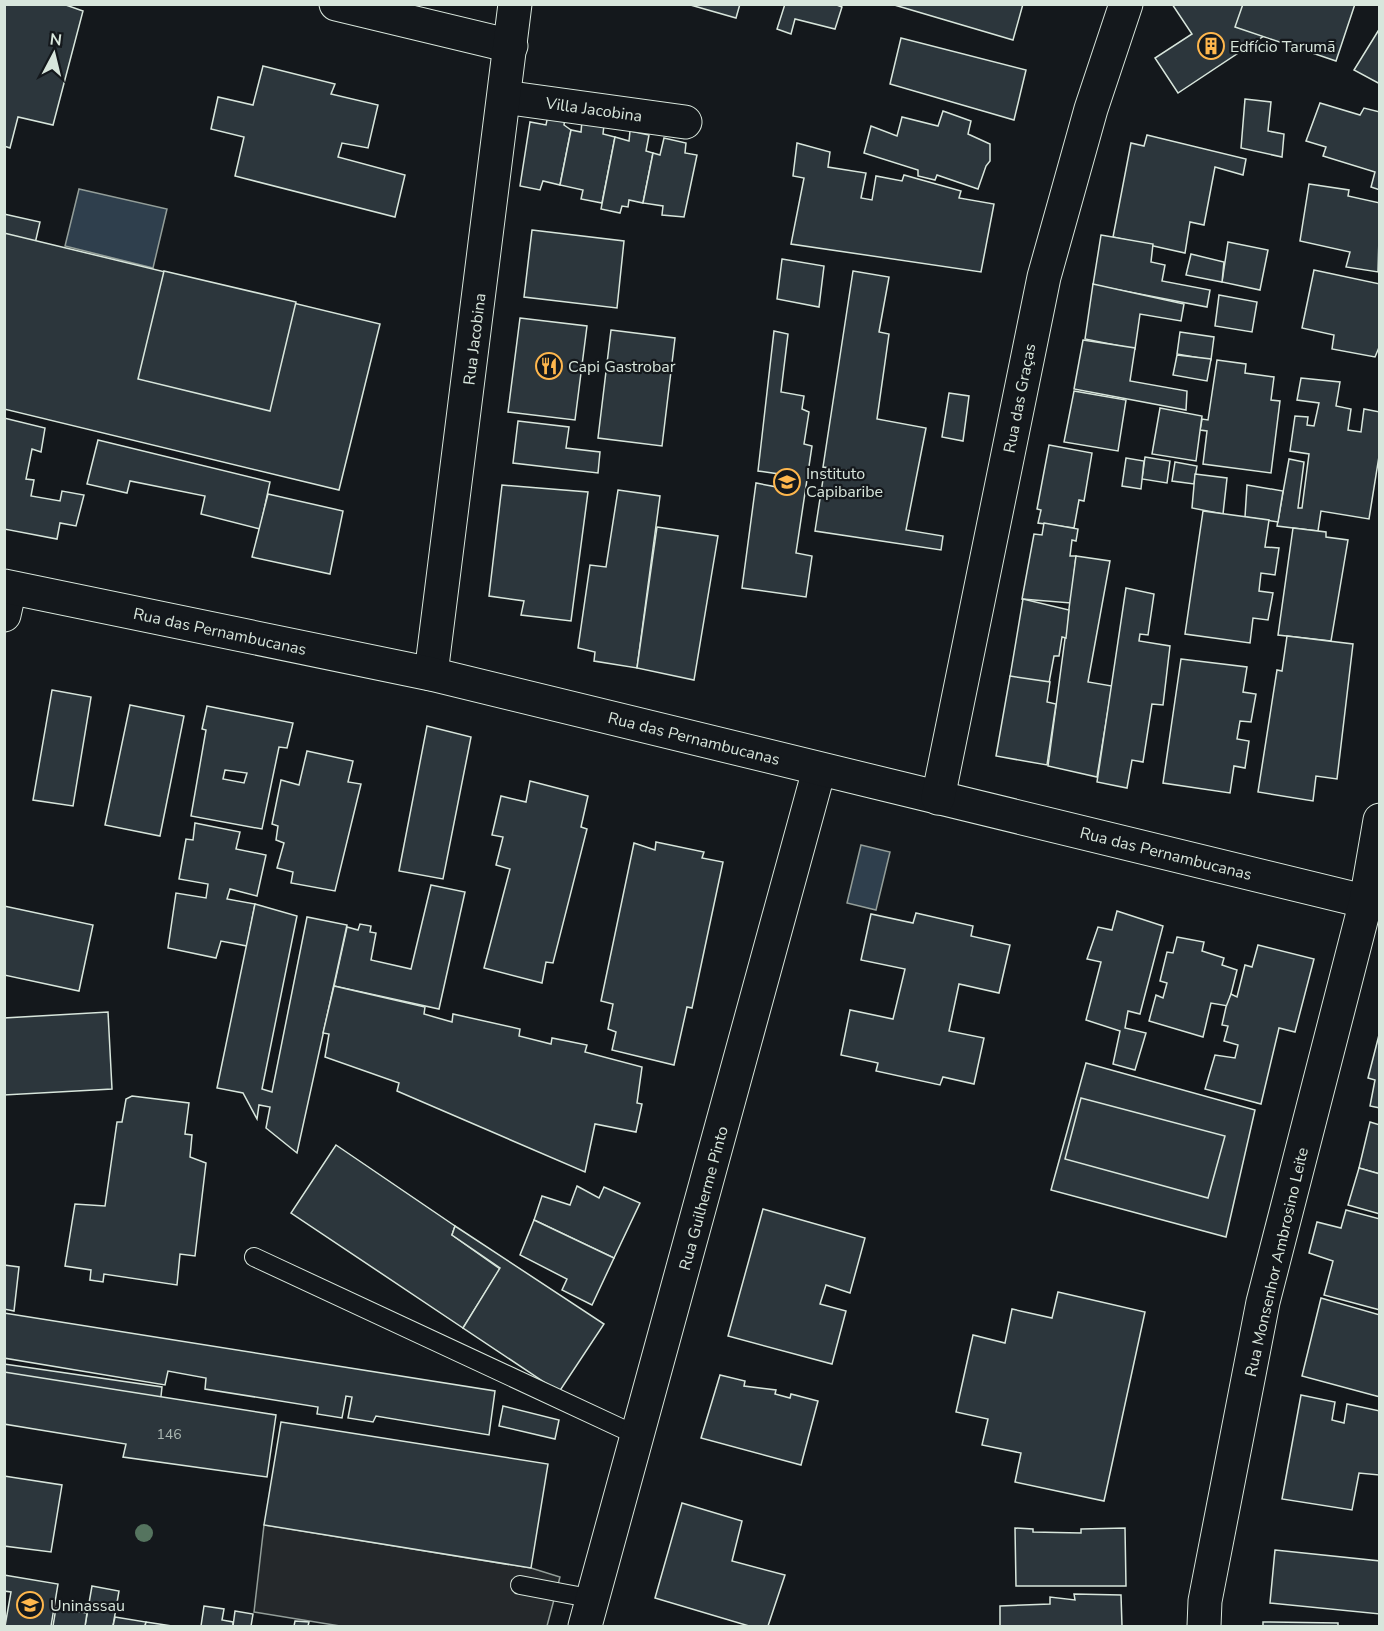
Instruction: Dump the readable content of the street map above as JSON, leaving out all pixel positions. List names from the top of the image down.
{
  "streets": {
    "street": [
      "Villa Jacobina",
      "Rua Jacobina",
      "Rua das Graças",
      "Rua das Pernambucanas",
      "Rua Guilherme Pinto",
      "Rua Monsenhor Ambrosino Leite"
    ]
  },
  "crossings": [
    ["Villa Jacobina", "Rua Jacobina"],
    ["Rua Jacobina", "Rua das Pernambucanas"],
    ["Rua das Graças", "Rua das Pernambucanas"],
    ["Rua das Pernambucanas", "Rua Guilherme Pinto"],
    ["Rua das Pernambucanas", "Rua Monsenhor Ambrosino Leite"]
  ],
  "places": {
    "building": ["Edfício Tarumã"],
    "restaurant": ["Capi Gastrobar"],
    "school or university": ["Instituto Capibaribe", "Uninassau"]
  },
  "house_numbers": ["146"],
  "north": "top"
}
